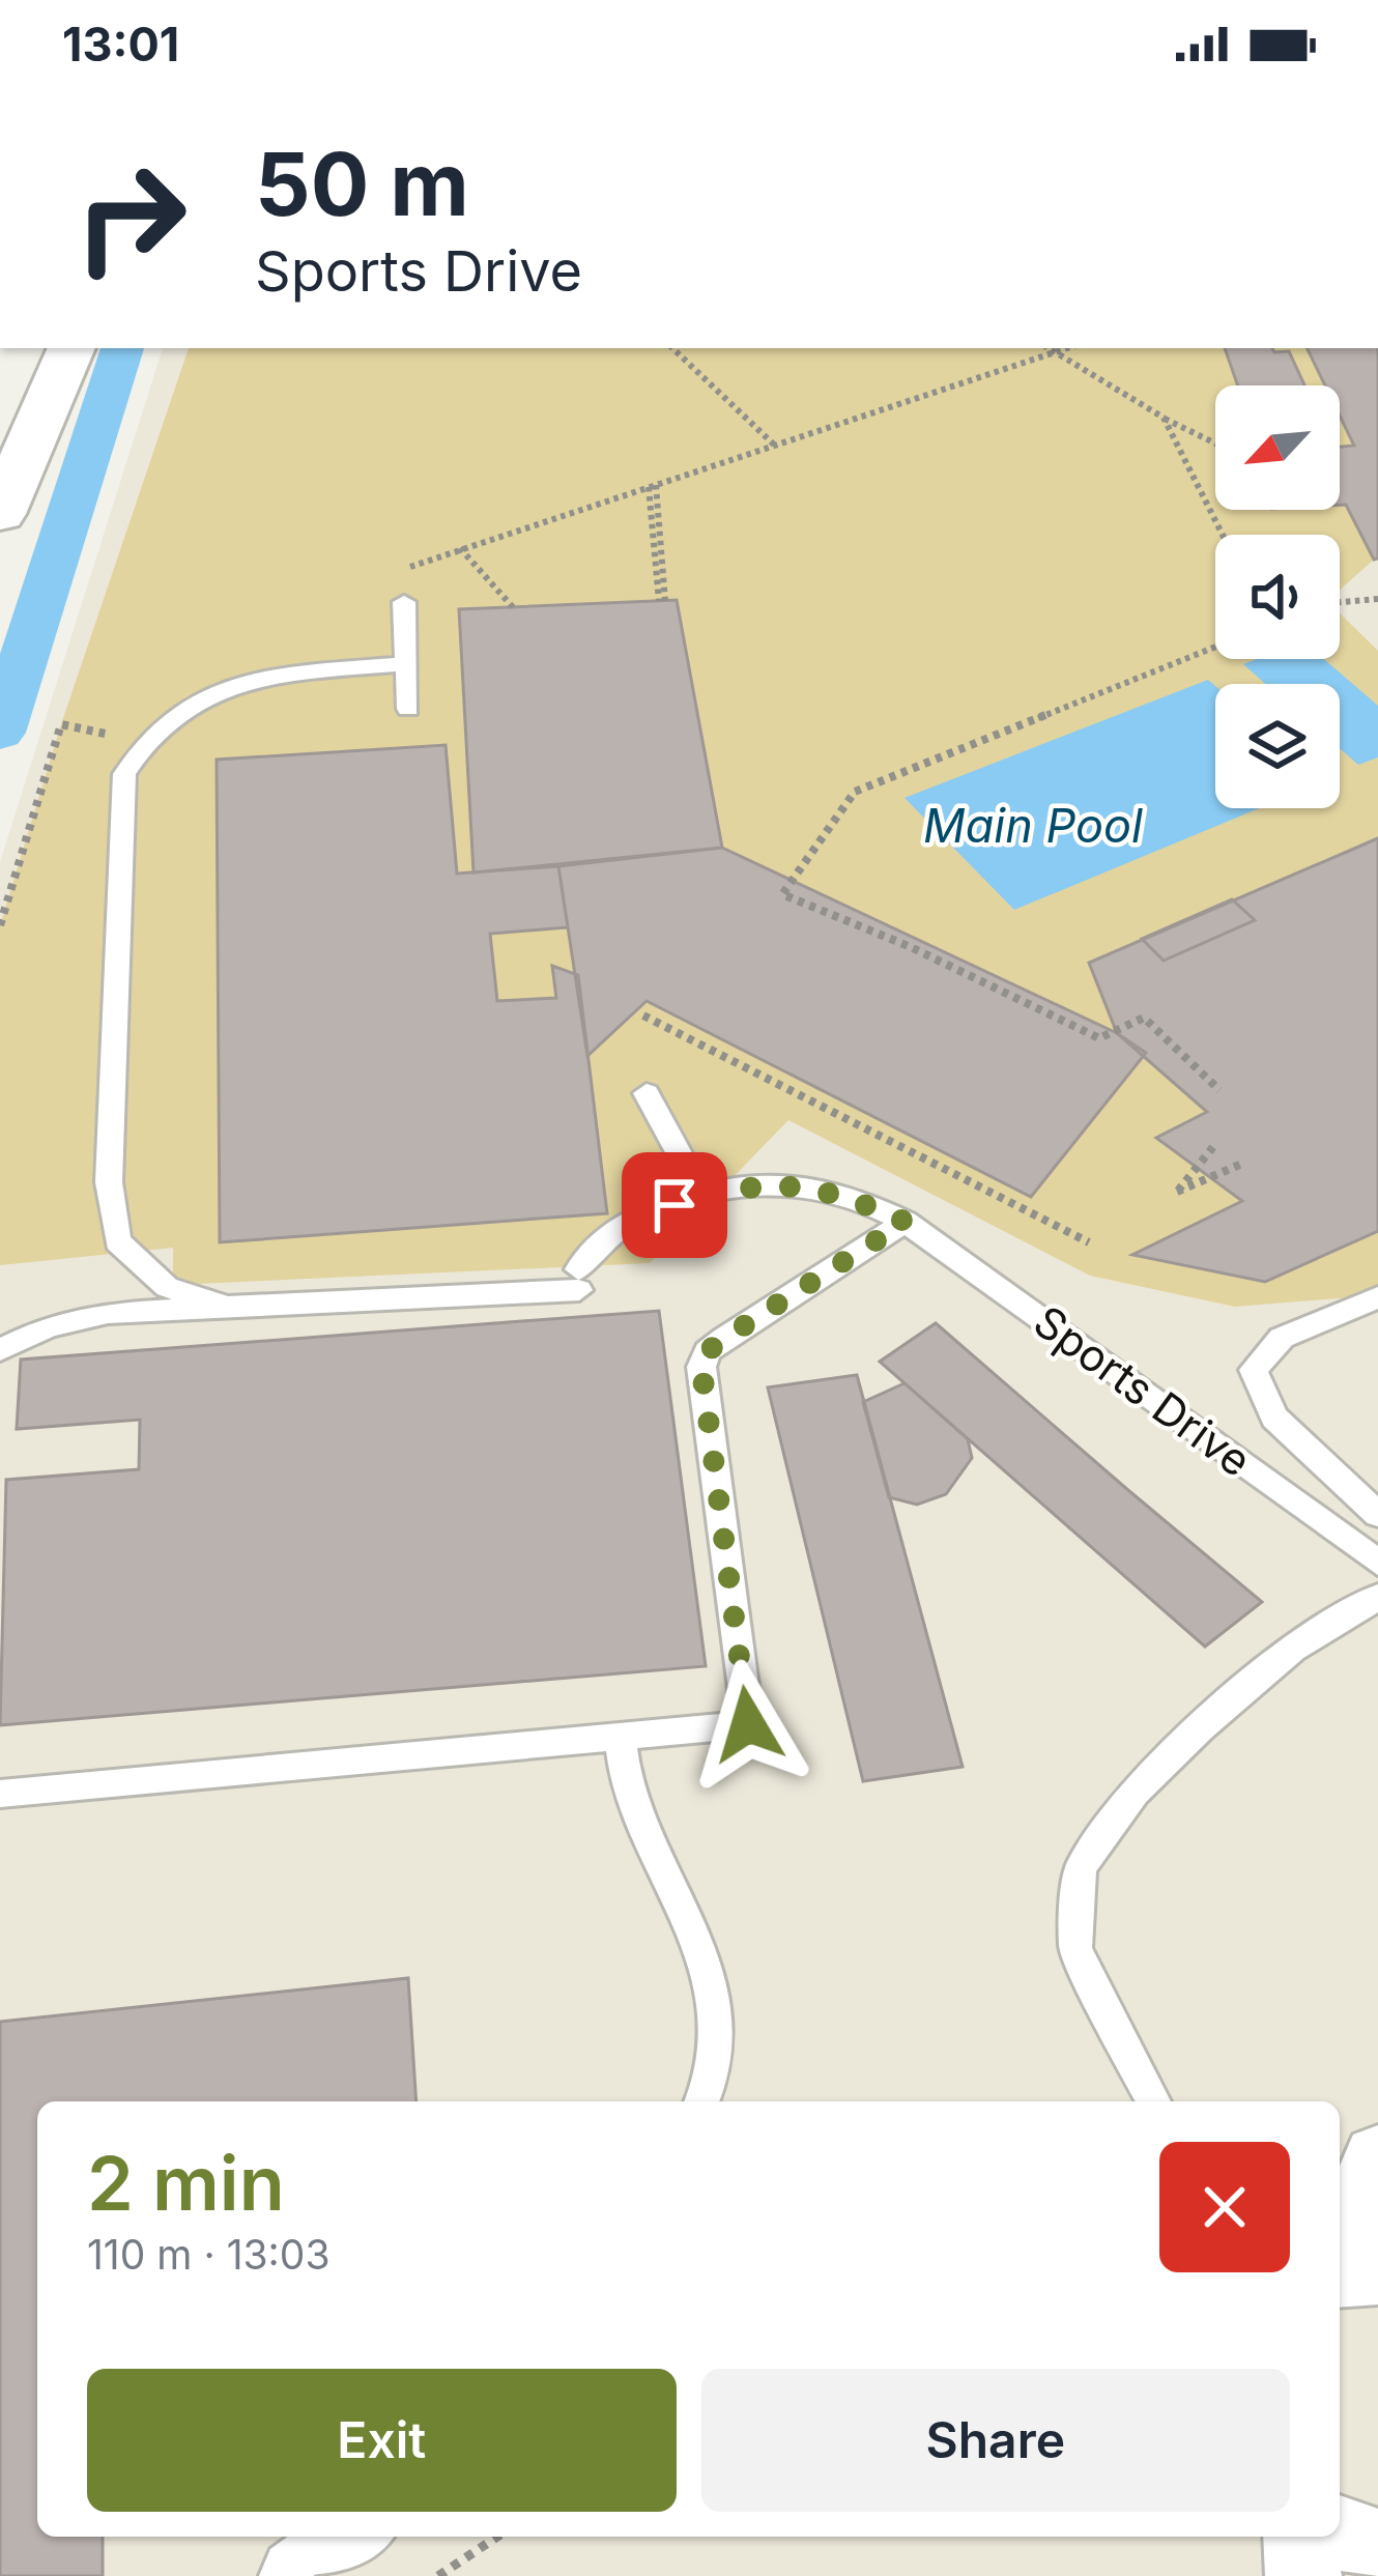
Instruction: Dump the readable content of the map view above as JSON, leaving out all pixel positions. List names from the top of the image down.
{
  "streets": {
    "lane": ["Sports Drive"]
  },
  "water": ["Main Pool"],
  "north": "bottom left",
  "page": {
    "status": "13:01",
    "turn": ["50 m", "Sports Drive"],
    "heading": ["2 min", "110 m · 13:03"],
    "buttons": ["Exit", "Share"]
  }
}
